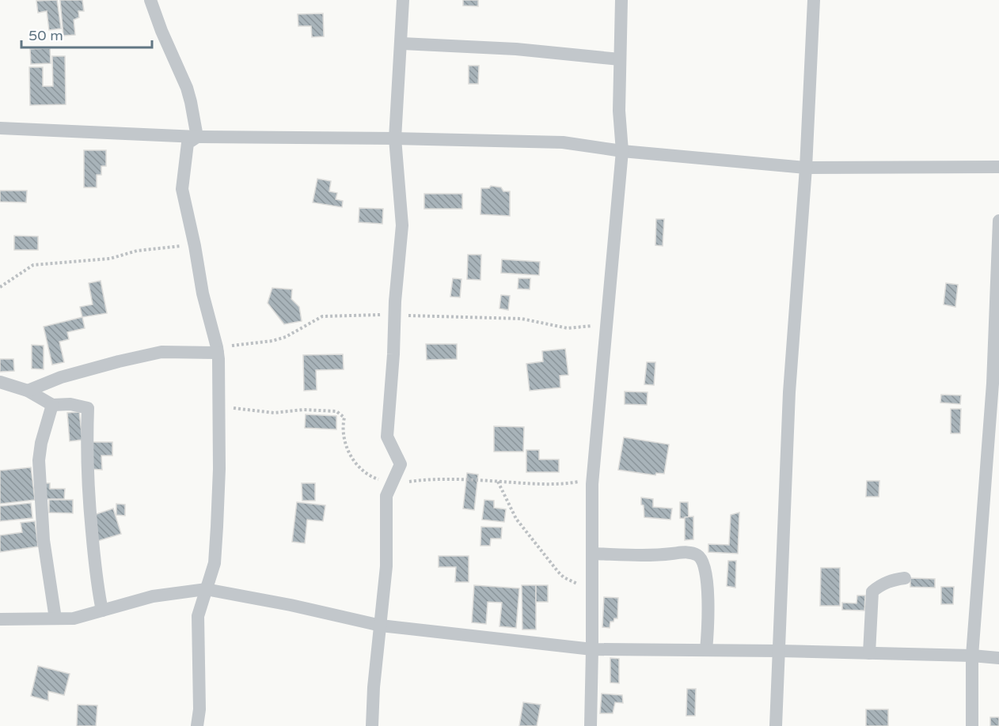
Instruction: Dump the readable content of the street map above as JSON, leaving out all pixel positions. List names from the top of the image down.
{
  "scale_bar": "50 m"
}
